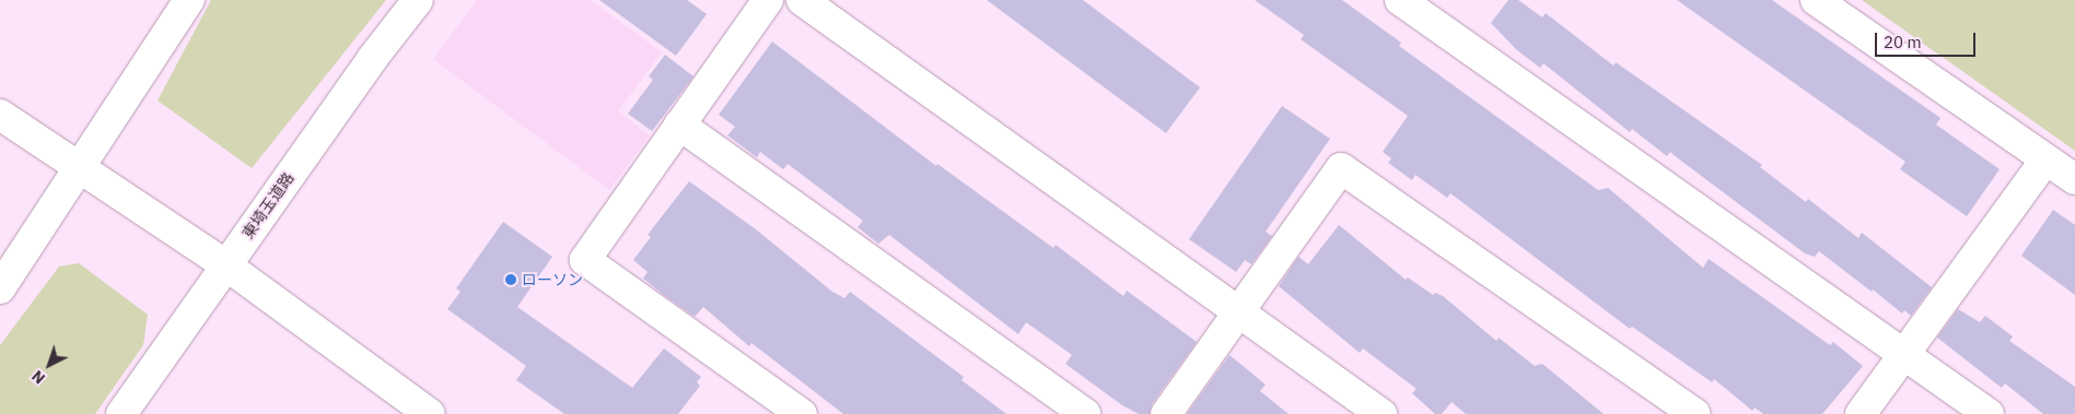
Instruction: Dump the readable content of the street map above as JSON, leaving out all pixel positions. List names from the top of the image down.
{
  "streets": {
    "main road": ["東埼玉道路"]
  },
  "places": ["ローソン"],
  "scale_bar": "20 m",
  "north": "bottom left"
}
